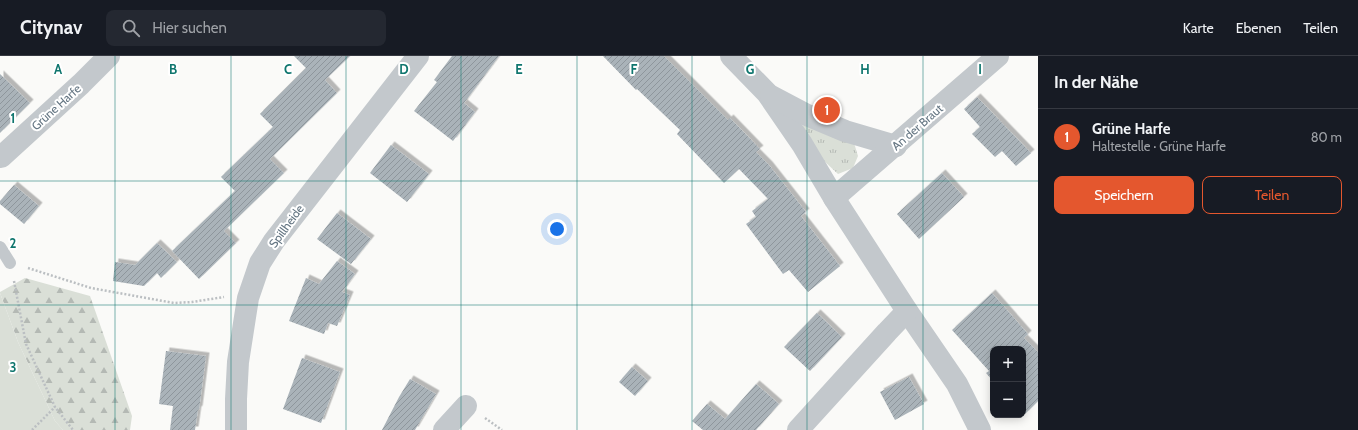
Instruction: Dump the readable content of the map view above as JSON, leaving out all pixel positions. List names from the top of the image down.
{
  "streets": {
    "street": ["Grüne Harfe", "An der Braut", "Spillheide"]
  },
  "page": {
    "header": "Citynav",
    "search": "Hier suchen",
    "nav": ["Karte", "Ebenen", "Teilen"],
    "heading": "In der Nähe",
    "pins": "1",
    "list": [
      {
        "mark": "1",
        "name": "Grüne Harfe",
        "note": "Haltestelle · Grüne Harfe",
        "value": "80 m"
      }
    ],
    "buttons": ["Speichern", "Teilen"],
    "map_buttons": ["+", "−"]
  },
  "grid": {
    "columns": [
      "A",
      "B",
      "C",
      "D",
      "E",
      "F",
      "G",
      "H",
      "I"
    ],
    "rows": ["1", "2", "3"]
  }
}
